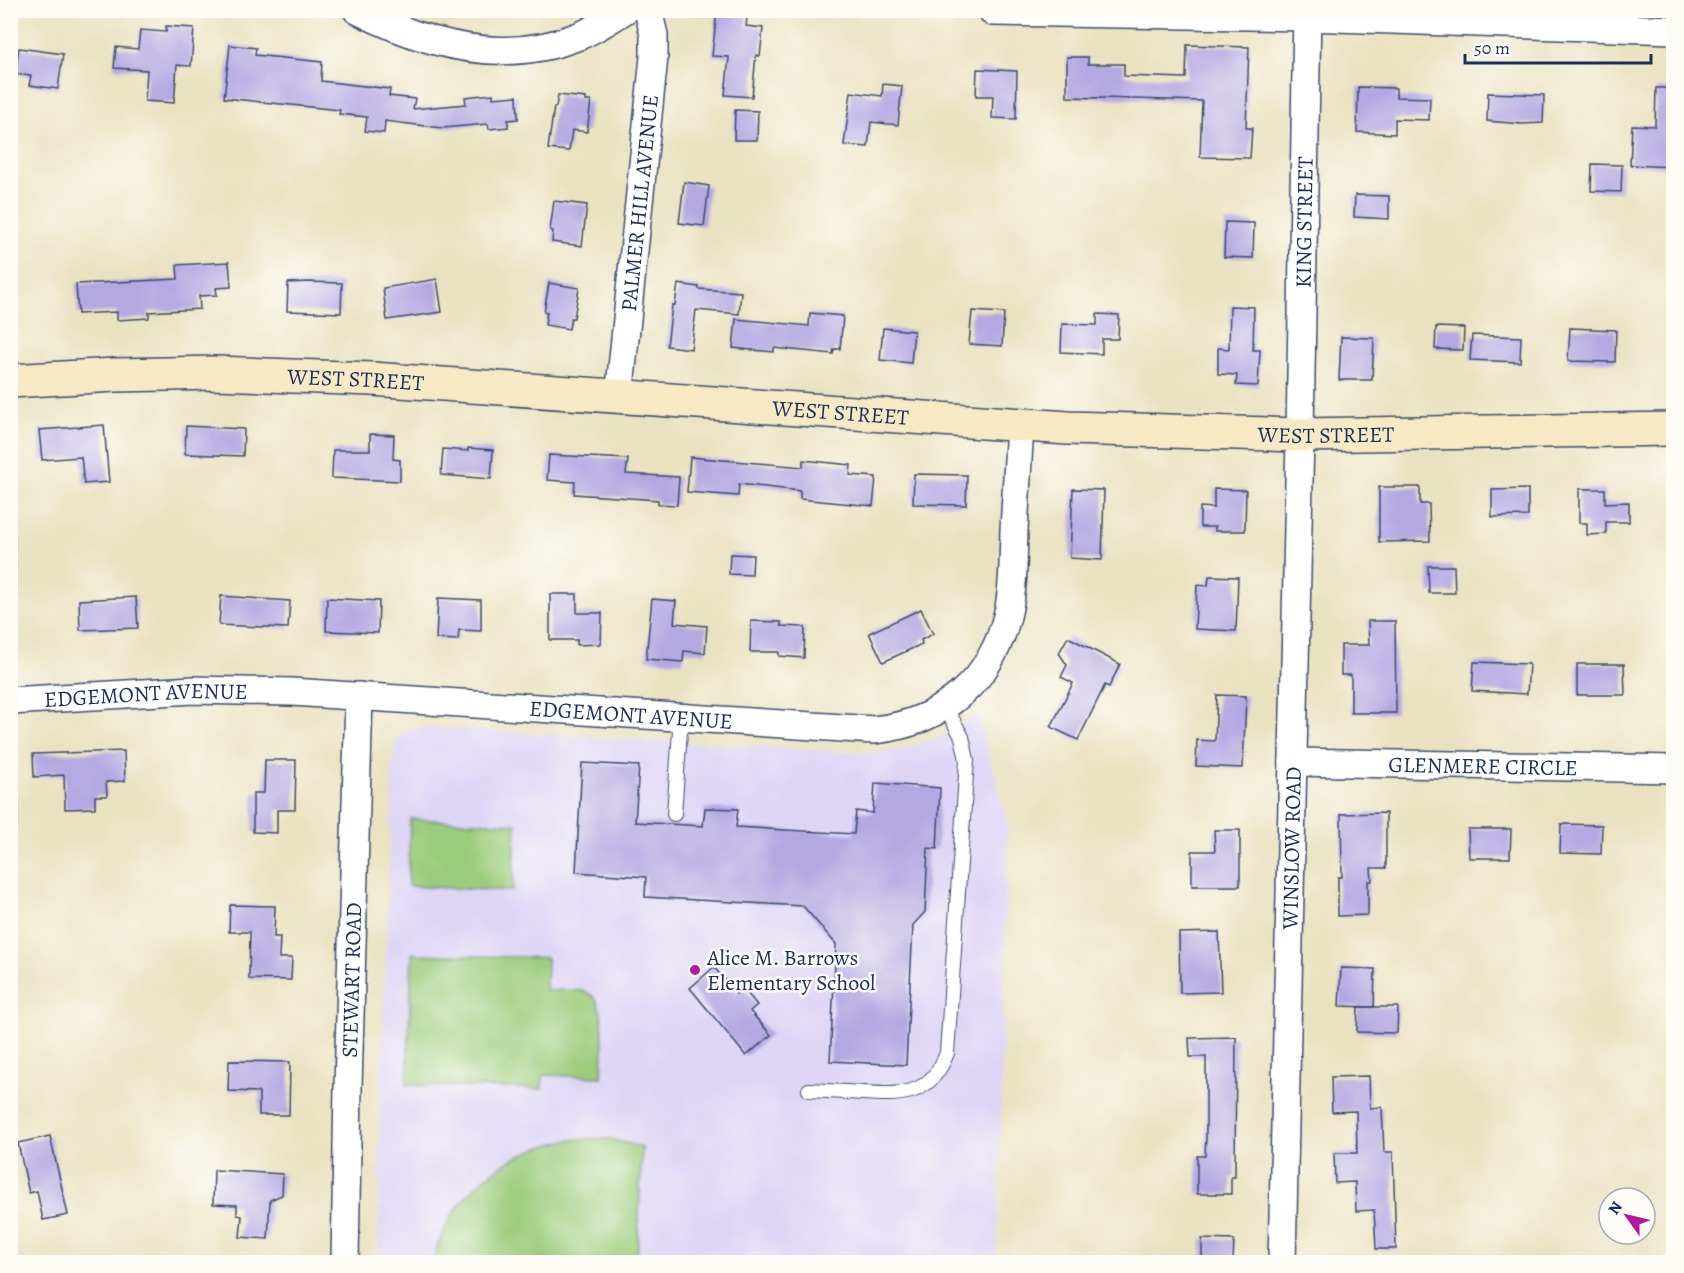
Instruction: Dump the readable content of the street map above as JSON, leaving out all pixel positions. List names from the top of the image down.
{
  "streets": {
    "main road": ["WEST STREET"],
    "street": [
      "PALMER HILL AVENUE",
      "KING STREET",
      "EDGEMONT AVENUE",
      "GLENMERE CIRCLE",
      "WINSLOW ROAD",
      "STEWART ROAD"
    ]
  },
  "crossings": [
    ["PALMER HILL AVENUE", "WEST STREET"],
    ["KING STREET", "WEST STREET"],
    ["KING STREET", "WINSLOW ROAD"],
    ["WEST STREET", "EDGEMONT AVENUE"],
    ["WEST STREET", "WINSLOW ROAD"],
    ["EDGEMONT AVENUE", "STEWART ROAD"],
    ["GLENMERE CIRCLE", "WINSLOW ROAD"]
  ],
  "places": ["Alice M. Barrows Elementary School"],
  "scale_bar": "50 m",
  "north": "top left"
}
